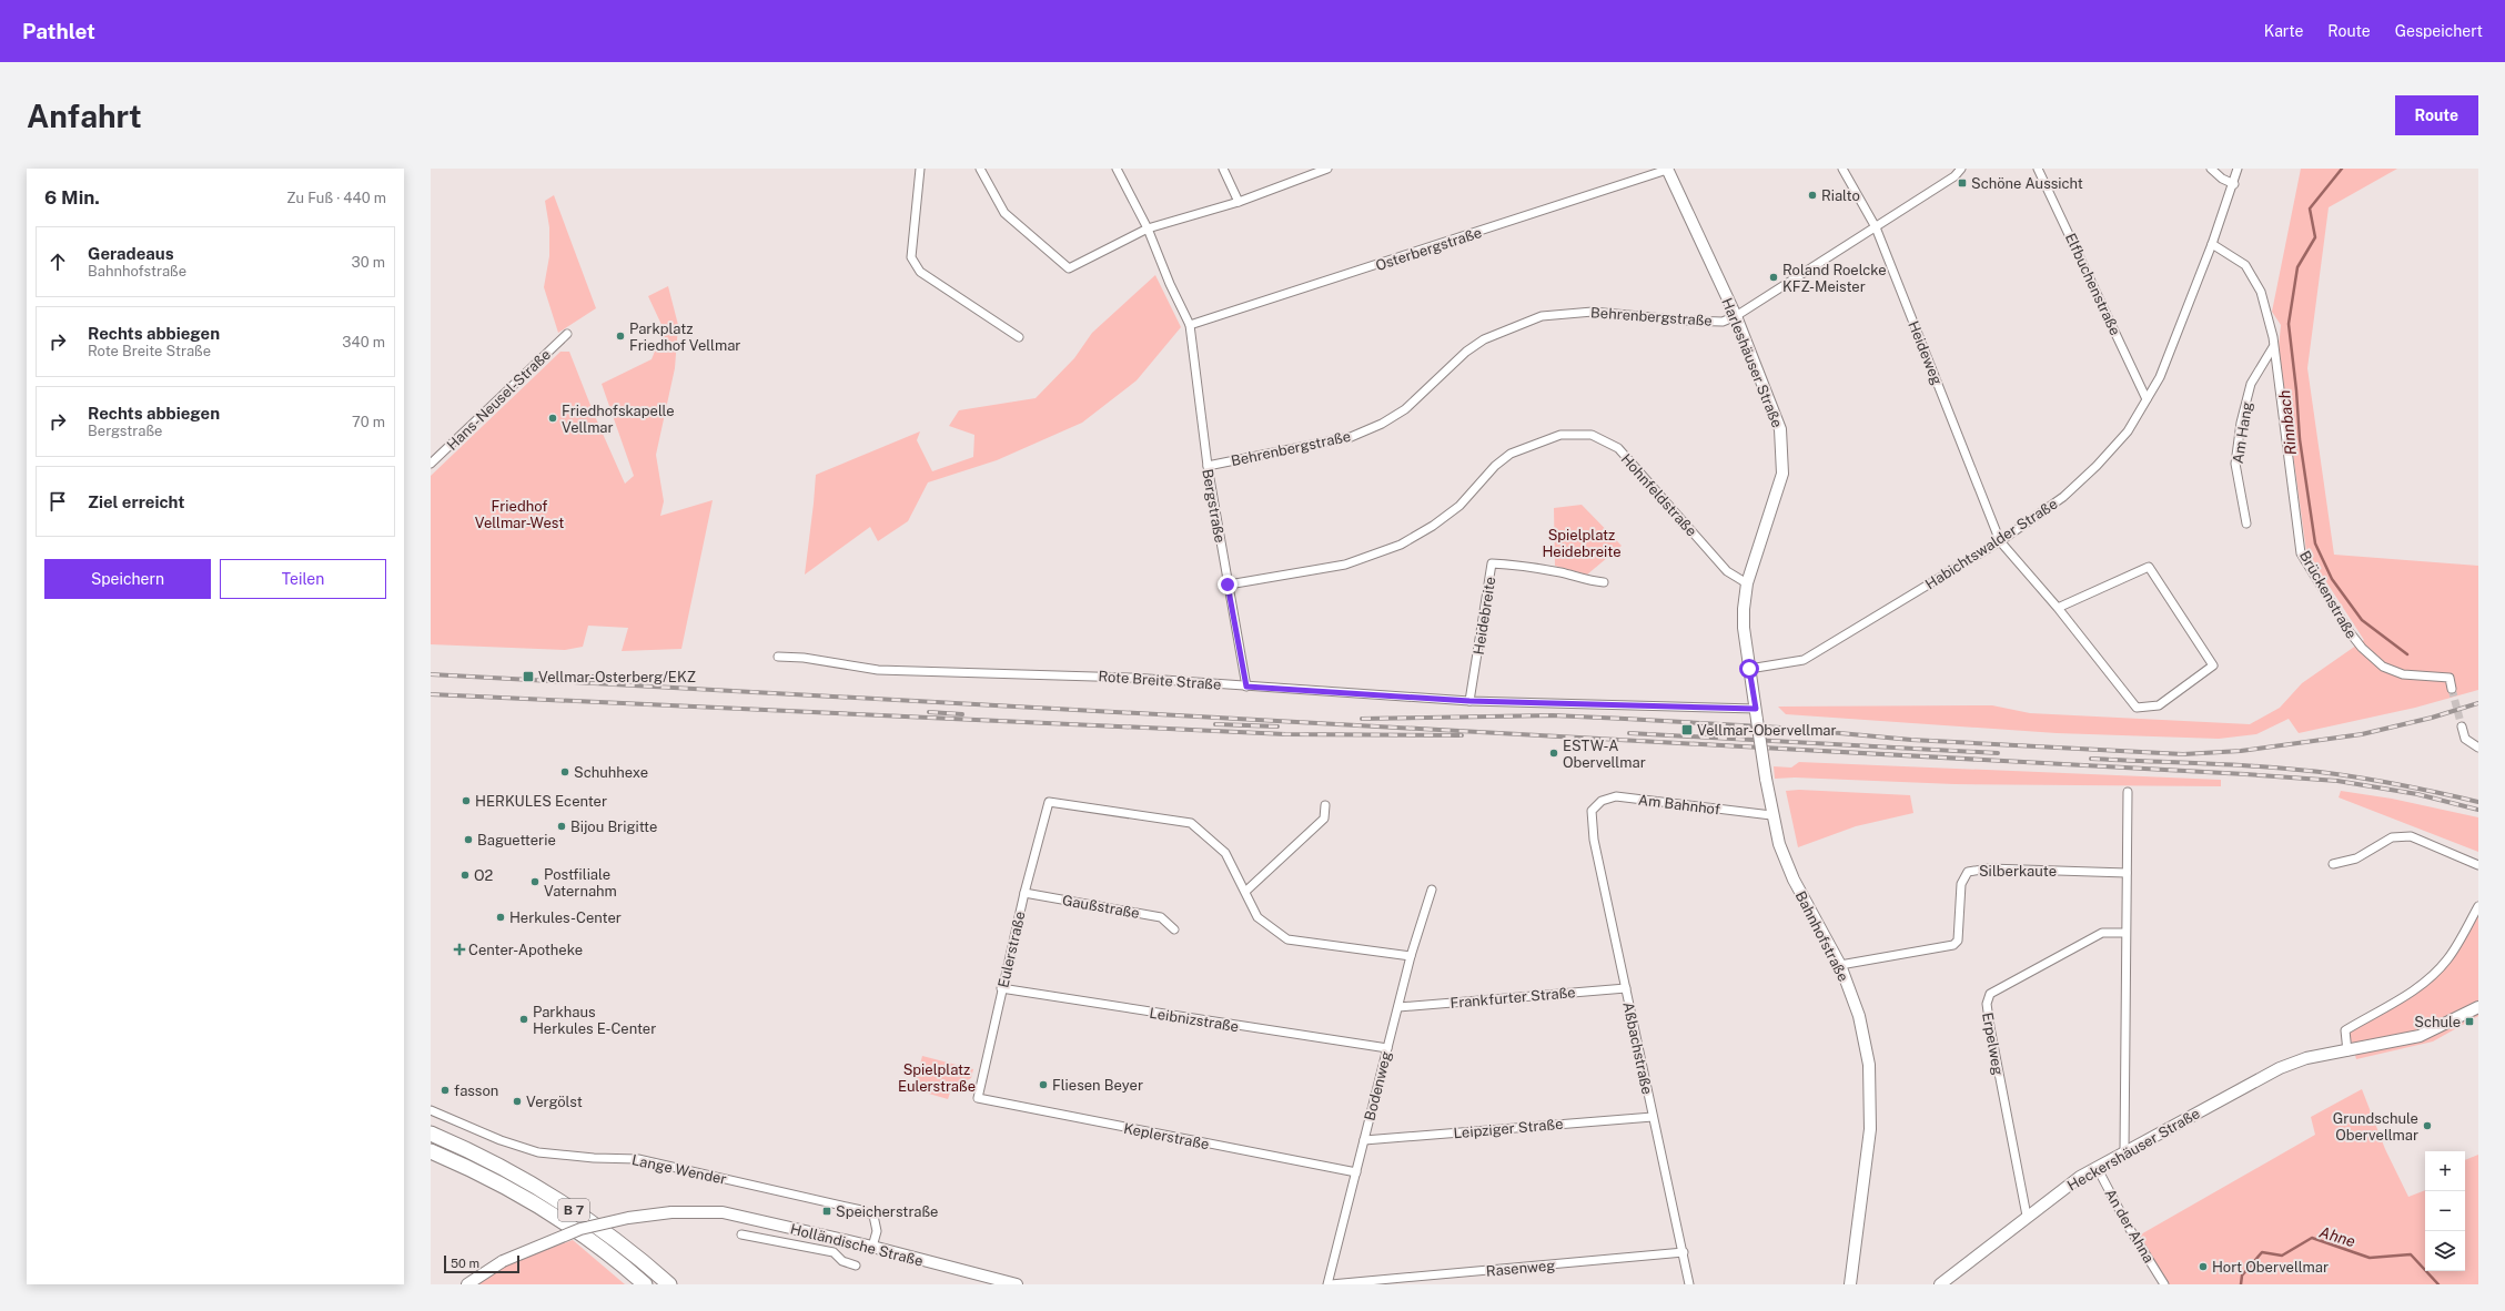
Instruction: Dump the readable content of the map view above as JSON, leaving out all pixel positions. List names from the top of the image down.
{
  "streets": {
    "highway": ["B 7"],
    "street": [
      "Osterbergstraße",
      "Elfbuchenstraße",
      "Behrenbergstraße",
      "Heideweg",
      "Harleshäuser Straße",
      "Hans-Neusel-Straße",
      "Am Hang",
      "Hohnfeldstraße",
      "Bergstraße",
      "Habichtswalder Straße",
      "Brückenstraße",
      "Heidebreite",
      "Rote Breite Straße",
      "Am Bahnhof",
      "Silberkaute",
      "Gaußstraße",
      "Bahnhofstraße",
      "Eulerstraße",
      "Frankfurter Straße",
      "Leibnizstraße",
      "Erpelweg",
      "Aßbachstraße",
      "Bodenweg",
      "Leipziger Straße",
      "Keplerstraße",
      "Heckershäuser Straße",
      "Lange Wender",
      "An der Ahna",
      "Holländische Straße",
      "Rasenweg"
    ]
  },
  "crossings": [
    ["Osterbergstraße", "Harleshäuser Straße"],
    ["Osterbergstraße", "Bergstraße"],
    ["Elfbuchenstraße", "Habichtswalder Straße"],
    ["Behrenbergstraße", "Harleshäuser Straße"],
    ["Behrenbergstraße", "Bergstraße"],
    ["Heideweg", "Habichtswalder Straße"],
    ["Harleshäuser Straße", "Hohnfeldstraße"],
    ["Harleshäuser Straße", "Habichtswalder Straße"],
    ["Harleshäuser Straße", "Bahnhofstraße"],
    ["Am Hang", "Brückenstraße"],
    ["Hohnfeldstraße", "Bergstraße"],
    ["Bergstraße", "Rote Breite Straße"],
    ["Habichtswalder Straße", "Brückenstraße"],
    ["Habichtswalder Straße", "Bahnhofstraße"],
    ["Heidebreite", "Rote Breite Straße"],
    ["Rote Breite Straße", "Bahnhofstraße"],
    ["Am Bahnhof", "Bahnhofstraße"],
    ["Am Bahnhof", "Aßbachstraße"],
    ["Silberkaute", "Bahnhofstraße"],
    ["Gaußstraße", "Eulerstraße"],
    ["Eulerstraße", "Leibnizstraße"],
    ["Eulerstraße", "Keplerstraße"],
    ["Frankfurter Straße", "Aßbachstraße"],
    ["Frankfurter Straße", "Bodenweg"],
    ["Leibnizstraße", "Bodenweg"],
    ["Erpelweg", "Heckershäuser Straße"],
    ["Aßbachstraße", "Leipziger Straße"],
    ["Aßbachstraße", "Rasenweg"],
    ["Bodenweg", "Leipziger Straße"],
    ["Bodenweg", "Keplerstraße"],
    ["Heckershäuser Straße", "An der Ahna"],
    ["Lange Wender", "Holländische Straße"]
  ],
  "water": ["Rinnbach", "Ahne"],
  "parks": ["Friedhof Vellmar-West", "Spielplatz Heidebreite", "Spielplatz Eulerstraße"],
  "places": {
    "transit": [
      "Schöne Aussicht",
      "Vellmar-Osterberg/EKZ",
      "Vellmar-Obervellmar",
      "Schule",
      "Speicherstraße"
    ],
    "other": [
      "Rialto",
      "Roland Roelcke KFZ-Meister",
      "Parkplatz Friedhof Vellmar",
      "Friedhofskapelle Vellmar",
      "ESTW-A Obervellmar",
      "Schuhhexe",
      "HERKULES Ecenter",
      "Bijou Brigitte",
      "Baguetterie",
      "O2",
      "Postfiliale Vaternahm",
      "Herkules-Center",
      "Parkhaus Herkules E-Center",
      "Fliesen Beyer",
      "fasson",
      "Vergölst",
      "Grundschule Obervellmar",
      "Hort Obervellmar"
    ],
    "health": ["Center-Apotheke"]
  },
  "scale_bar": "50 m",
  "page": {
    "header": "Pathlet",
    "nav": ["Karte", "Route", "Gespeichert"],
    "buttons": [
      "Route",
      ["Speichern", "Teilen"]
    ],
    "title": "Anfahrt",
    "heading": ["6 Min.", "Zu Fuß · 440 m"],
    "list": [
      ["Geradeaus", "Bahnhofstraße", "30 m"],
      ["Rechts abbiegen", "Rote Breite Straße", "340 m"],
      ["Rechts abbiegen", "Bergstraße", "70 m"],
      "Ziel erreicht"
    ],
    "map_buttons": ["+", "−"],
    "scale": "50 m"
  }
}
